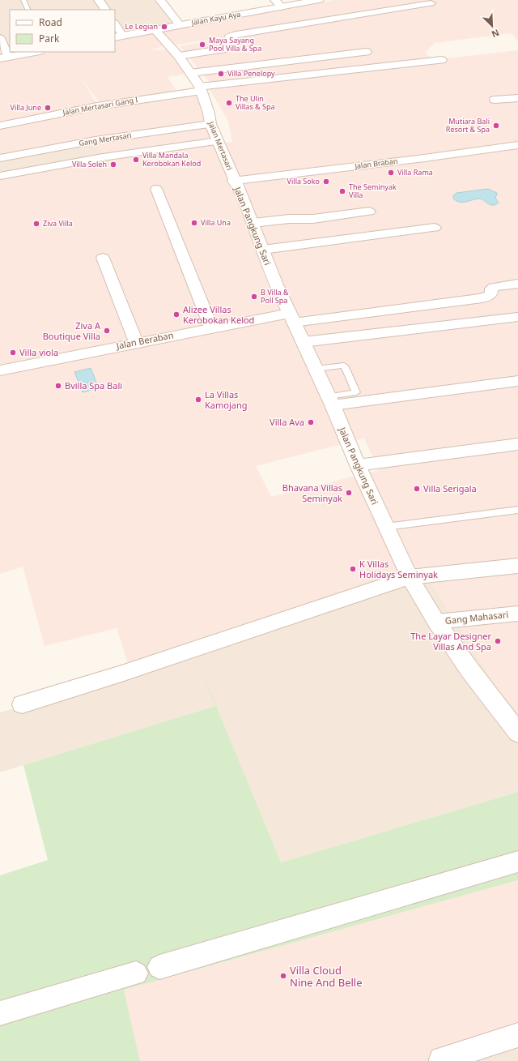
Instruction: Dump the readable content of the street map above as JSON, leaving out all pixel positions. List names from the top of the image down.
{
  "streets": {
    "street": [
      "Jalan Kayu Aya",
      "Jalan Mertasari Gang I",
      "Gang Mertasari",
      "Jalan Mertasari",
      "Jalan Braban",
      "Jalan Pangkung Sari",
      "Jalan Beraban",
      "Gang Mahasari"
    ]
  },
  "crossings": [
    ["Jalan Kayu Aya", "Jalan Mertasari"],
    ["Jalan Mertasari Gang I", "Jalan Mertasari"],
    ["Gang Mertasari", "Jalan Mertasari"],
    ["Jalan Mertasari", "Jalan Braban"],
    ["Jalan Mertasari", "Jalan Pangkung Sari"],
    ["Jalan Braban", "Jalan Pangkung Sari"],
    ["Jalan Pangkung Sari", "Jalan Beraban"],
    ["Jalan Pangkung Sari", "Gang Mahasari"]
  ],
  "places": [
    "Le Legian",
    "Maya Sayang Pool Villa & Spa",
    "Villa Penelopy",
    "The Ulin Villas & Spa",
    "Villa June",
    "Mutiara Bali Resort & Spa",
    "Villa Mandala Kerobokan Kelod",
    "Villa Soleh",
    "Villa Rama",
    "Villa Soko",
    "The Seminyak Villa",
    "Villa Una",
    "Ziva Villa",
    "B Villa & Poll Spa",
    "Alizee Villas Kerobokan Kelod",
    "Ziva A Boutique Villa",
    "Villa viola",
    "Bvilla Spa Bali",
    "La Villas Kamojang",
    "Villa Ava",
    "Villa Serigala",
    "Bhavana Villas Seminyak",
    "K Villas Holidays Seminyak",
    "The Layar Designer Villas And Spa",
    "Villa Cloud Nine And Belle"
  ],
  "legend": ["Road", "Park"],
  "north": "bottom right"
}
